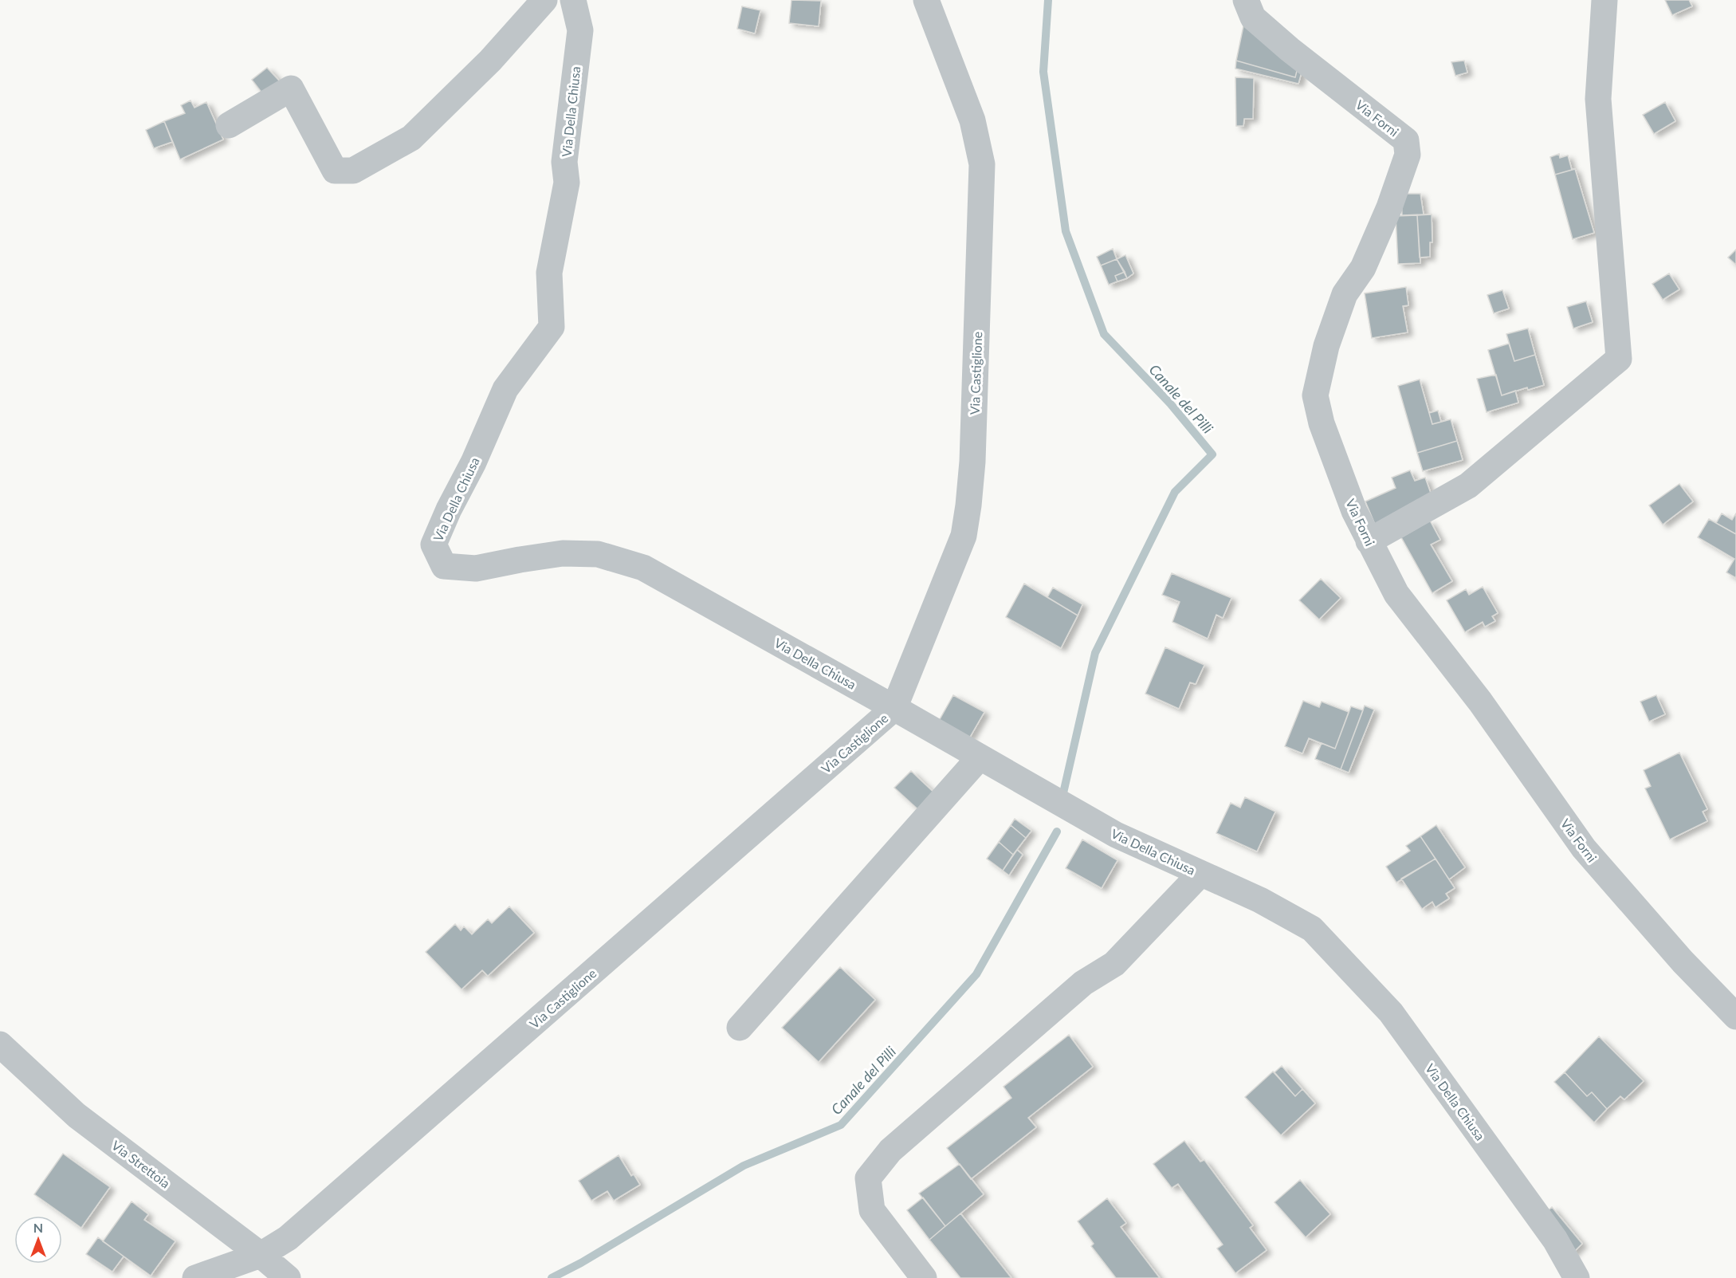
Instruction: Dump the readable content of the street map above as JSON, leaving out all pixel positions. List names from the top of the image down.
{
  "streets": {
    "street": [
      "Via Della Chiusa",
      "Via Forni",
      "Via Castiglione",
      "Via Strettoia"
    ]
  },
  "crossings": [
    ["Via Della Chiusa", "Via Castiglione"],
    ["Via Castiglione", "Via Strettoia"]
  ],
  "water": ["Canale del Pilli"],
  "north": "top"
}
